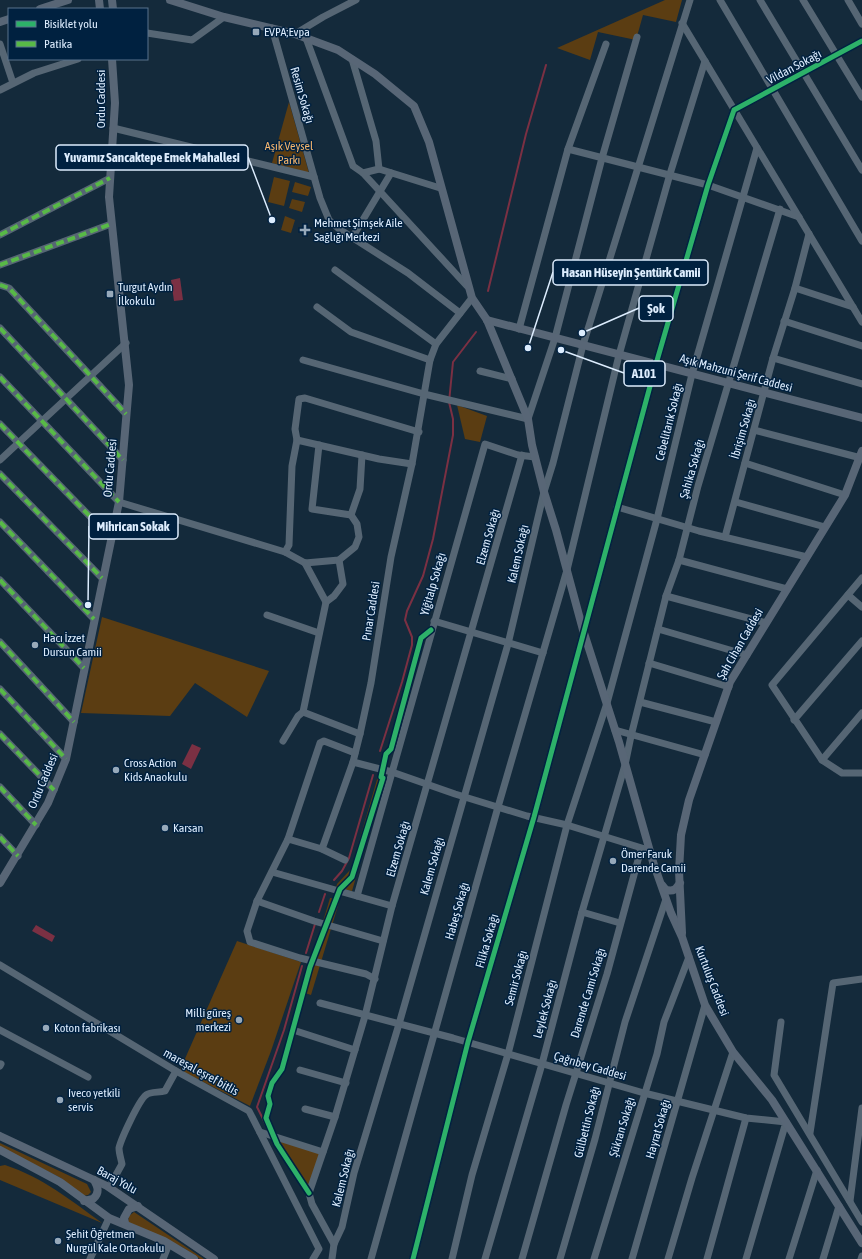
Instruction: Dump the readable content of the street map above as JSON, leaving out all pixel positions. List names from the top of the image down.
{
  "streets": {
    "main road": [
      "Ordu Caddesi",
      "Aşık Mahzuni Şerif Caddesi",
      "Şah Cihan Caddesi",
      "Kurtuluş Caddesi",
      "Baraj Yolu"
    ],
    "street": [
      "Vildan Sokağı",
      "Resim Sokağı",
      "Cebelitarık Sokağı",
      "İbrişim Sokağı",
      "Şahika Sokağı",
      "Elzem Sokağı",
      "Kalem Sokağı",
      "Yiğitalp Sokağı",
      "Pınar Caddesi",
      "Habeş Sokağı",
      "Filika Sokağı",
      "Semir Sokağı",
      "Darende Cami Sokağı",
      "Leylek Sokağı",
      "Çağrıbey Caddesi",
      "mareşal eşref bitlis",
      "Gülbettin Sokağı",
      "Şükran Sokağı",
      "Hayrat Sokağı"
    ]
  },
  "crossings": [
    ["Vildan Sokağı", "Filika Sokağı"],
    ["Resim Sokağı", "Pınar Caddesi"],
    ["Resim Sokağı", "Kurtuluş Caddesi"],
    ["Aşık Mahzuni Şerif Caddesi", "Cebelitarık Sokağı"],
    ["Aşık Mahzuni Şerif Caddesi", "İbrişim Sokağı"],
    ["Aşık Mahzuni Şerif Caddesi", "Şahika Sokağı"],
    ["Aşık Mahzuni Şerif Caddesi", "Kalem Sokağı"],
    ["Aşık Mahzuni Şerif Caddesi", "Habeş Sokağı"],
    ["Aşık Mahzuni Şerif Caddesi", "Filika Sokağı"],
    ["Aşık Mahzuni Şerif Caddesi", "Kurtuluş Caddesi"],
    ["Cebelitarık Sokağı", "Semir Sokağı"],
    ["Cebelitarık Sokağı", "Kurtuluş Caddesi"],
    ["Şahika Sokağı", "Kurtuluş Caddesi"],
    ["Şahika Sokağı", "Leylek Sokağı"],
    ["Elzem Sokağı", "Kalem Sokağı"],
    ["Elzem Sokağı", "Yiğitalp Sokağı"],
    ["Elzem Sokağı", "Çağrıbey Caddesi"],
    ["Kalem Sokağı", "Kurtuluş Caddesi"],
    ["Kalem Sokağı", "Çağrıbey Caddesi"],
    ["Yiğitalp Sokağı", "Kurtuluş Caddesi"],
    ["Pınar Caddesi", "Kurtuluş Caddesi"],
    ["Şah Cihan Caddesi", "Kurtuluş Caddesi"],
    ["Habeş Sokağı", "Kurtuluş Caddesi"],
    ["Habeş Sokağı", "Çağrıbey Caddesi"],
    ["Filika Sokağı", "Kurtuluş Caddesi"],
    ["Filika Sokağı", "Çağrıbey Caddesi"],
    ["Semir Sokağı", "Kurtuluş Caddesi"],
    ["Semir Sokağı", "Çağrıbey Caddesi"],
    ["Kurtuluş Caddesi", "Darende Cami Sokağı"],
    ["Kurtuluş Caddesi", "Leylek Sokağı"],
    ["Kurtuluş Caddesi", "Çağrıbey Caddesi"],
    ["Kurtuluş Caddesi", "Gülbettin Sokağı"],
    ["Kurtuluş Caddesi", "Şükran Sokağı"],
    ["Kurtuluş Caddesi", "Hayrat Sokağı"],
    ["Darende Cami Sokağı", "Çağrıbey Caddesi"],
    ["Leylek Sokağı", "Çağrıbey Caddesi"],
    ["Çağrıbey Caddesi", "Gülbettin Sokağı"],
    ["Çağrıbey Caddesi", "Şükran Sokağı"],
    ["Çağrıbey Caddesi", "Hayrat Sokağı"]
  ],
  "parks": ["Aşık Veysel Parkı"],
  "places": {
    "transit": ["EVPA;Evpa", "Turgut Aydın İlkokulu"],
    "other": [
      "Yuvamız Sancaktepe Emek Mahallesi",
      "Şok",
      "Hasan Hüseyin Şentürk Camii",
      "A101",
      "Mihrican Sokak",
      "Hacı İzzet Dursun Camii",
      "Cross Action Kids Anaokulu",
      "Karsan",
      "Ömer Faruk Darende Camii",
      "Milli güreş merkezi",
      "Koton fabrikası",
      "Iveco yetkili servis",
      "Şehit Öğretmen Nurgül Kale Ortaokulu"
    ],
    "health": ["Mehmet Şimşek Aile Sağlığı Merkezi"]
  },
  "legend": ["Bisiklet yolu", "Patika"]
}
